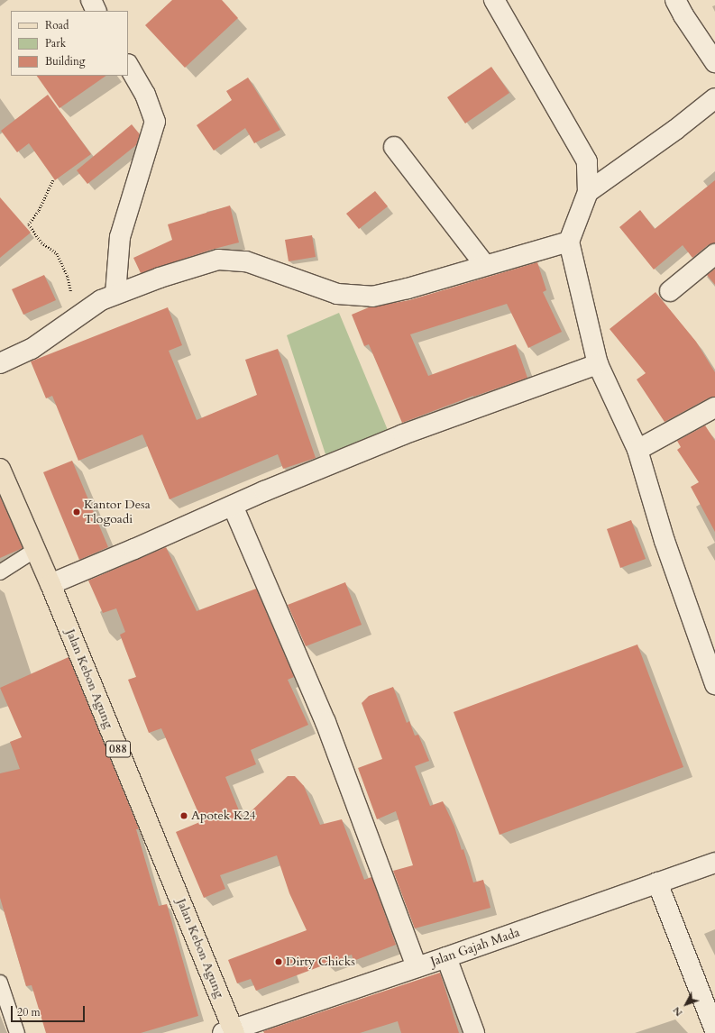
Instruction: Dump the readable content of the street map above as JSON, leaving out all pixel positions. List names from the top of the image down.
{
  "streets": {
    "main road": ["Jalan Kebon Agung", "088"],
    "street": ["Jalan Gajah Mada"]
  },
  "crossings": [
    ["Jalan Kebon Agung", "Jalan Gajah Mada"]
  ],
  "places": ["Kantor Desa Tlogoadi", "Apotek K24", "Dirty Chicks"],
  "legend": ["Road", "Park", "Building"],
  "scale_bar": "20 m",
  "north": "bottom left"
}
